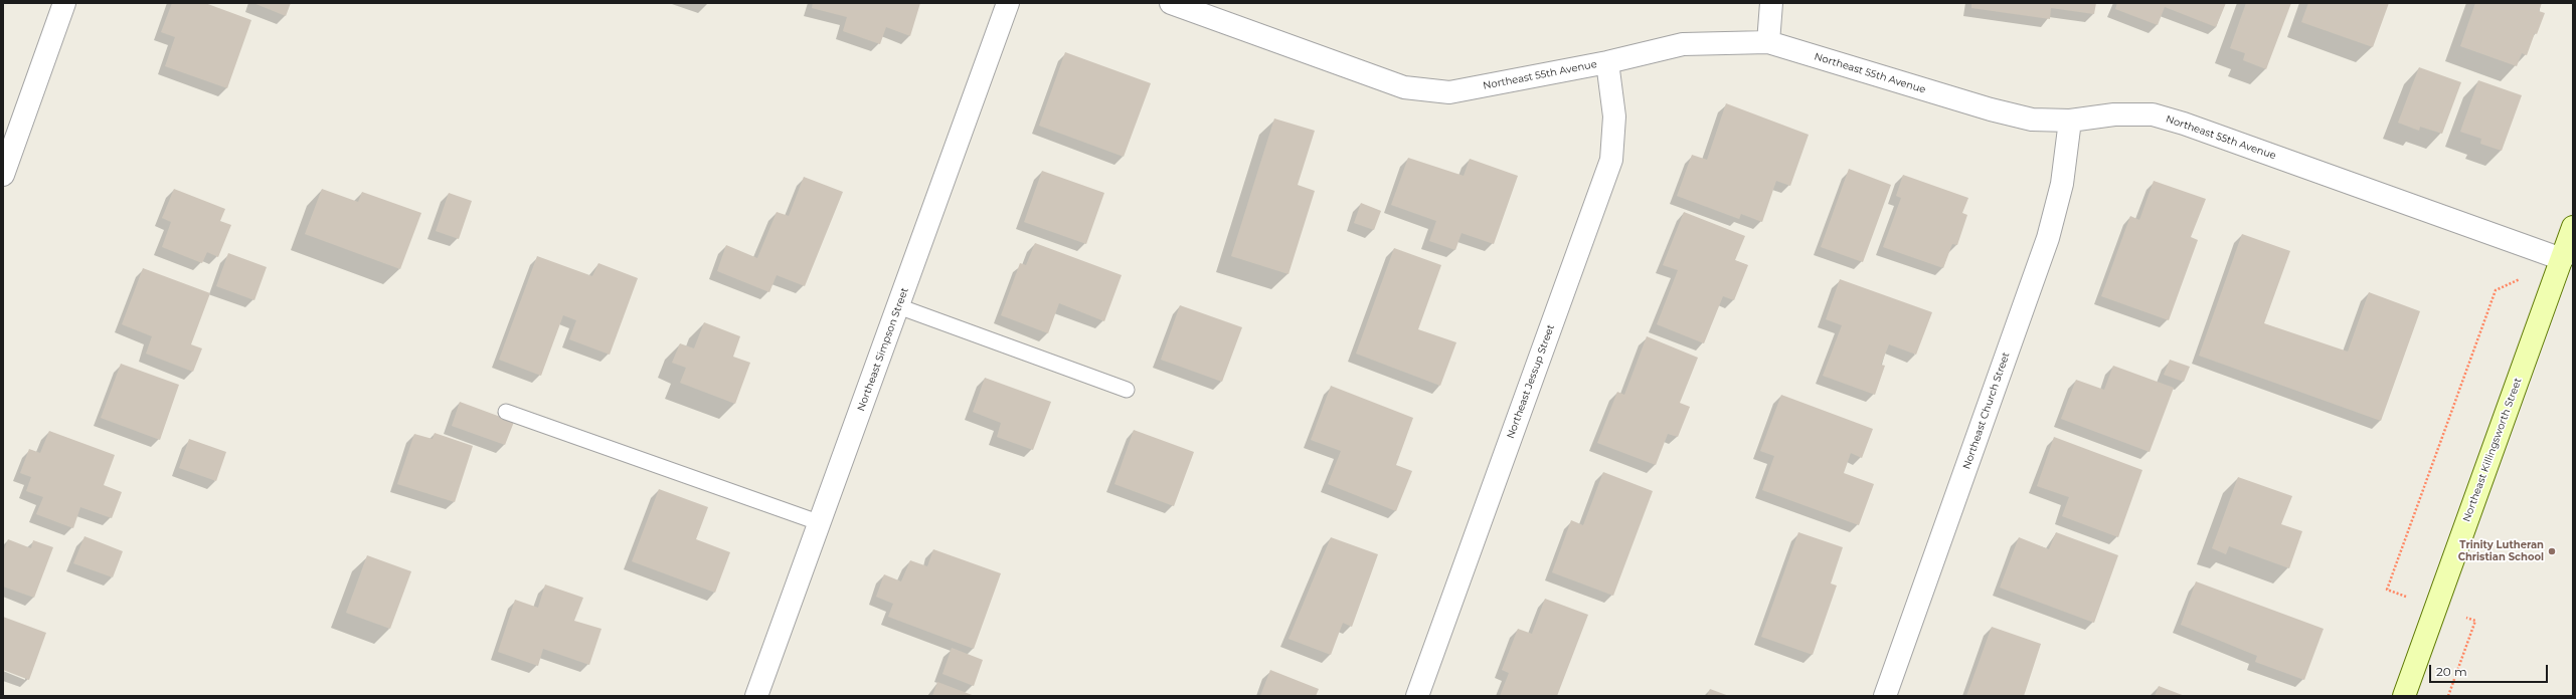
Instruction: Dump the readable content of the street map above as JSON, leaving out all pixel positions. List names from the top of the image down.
{
  "streets": {
    "main road": ["Northeast Killingsworth Street"],
    "street": [
      "Northeast 55th Avenue",
      "Northeast Simpson Street",
      "Northeast Jessup Street",
      "Northeast Church Street"
    ]
  },
  "crossings": [
    ["Northeast 55th Avenue", "Northeast Jessup Street"],
    ["Northeast 55th Avenue", "Northeast Church Street"],
    ["Northeast 55th Avenue", "Northeast Killingsworth Street"]
  ],
  "places": ["Trinity Lutheran Christian School"],
  "scale_bar": "20 m"
}
